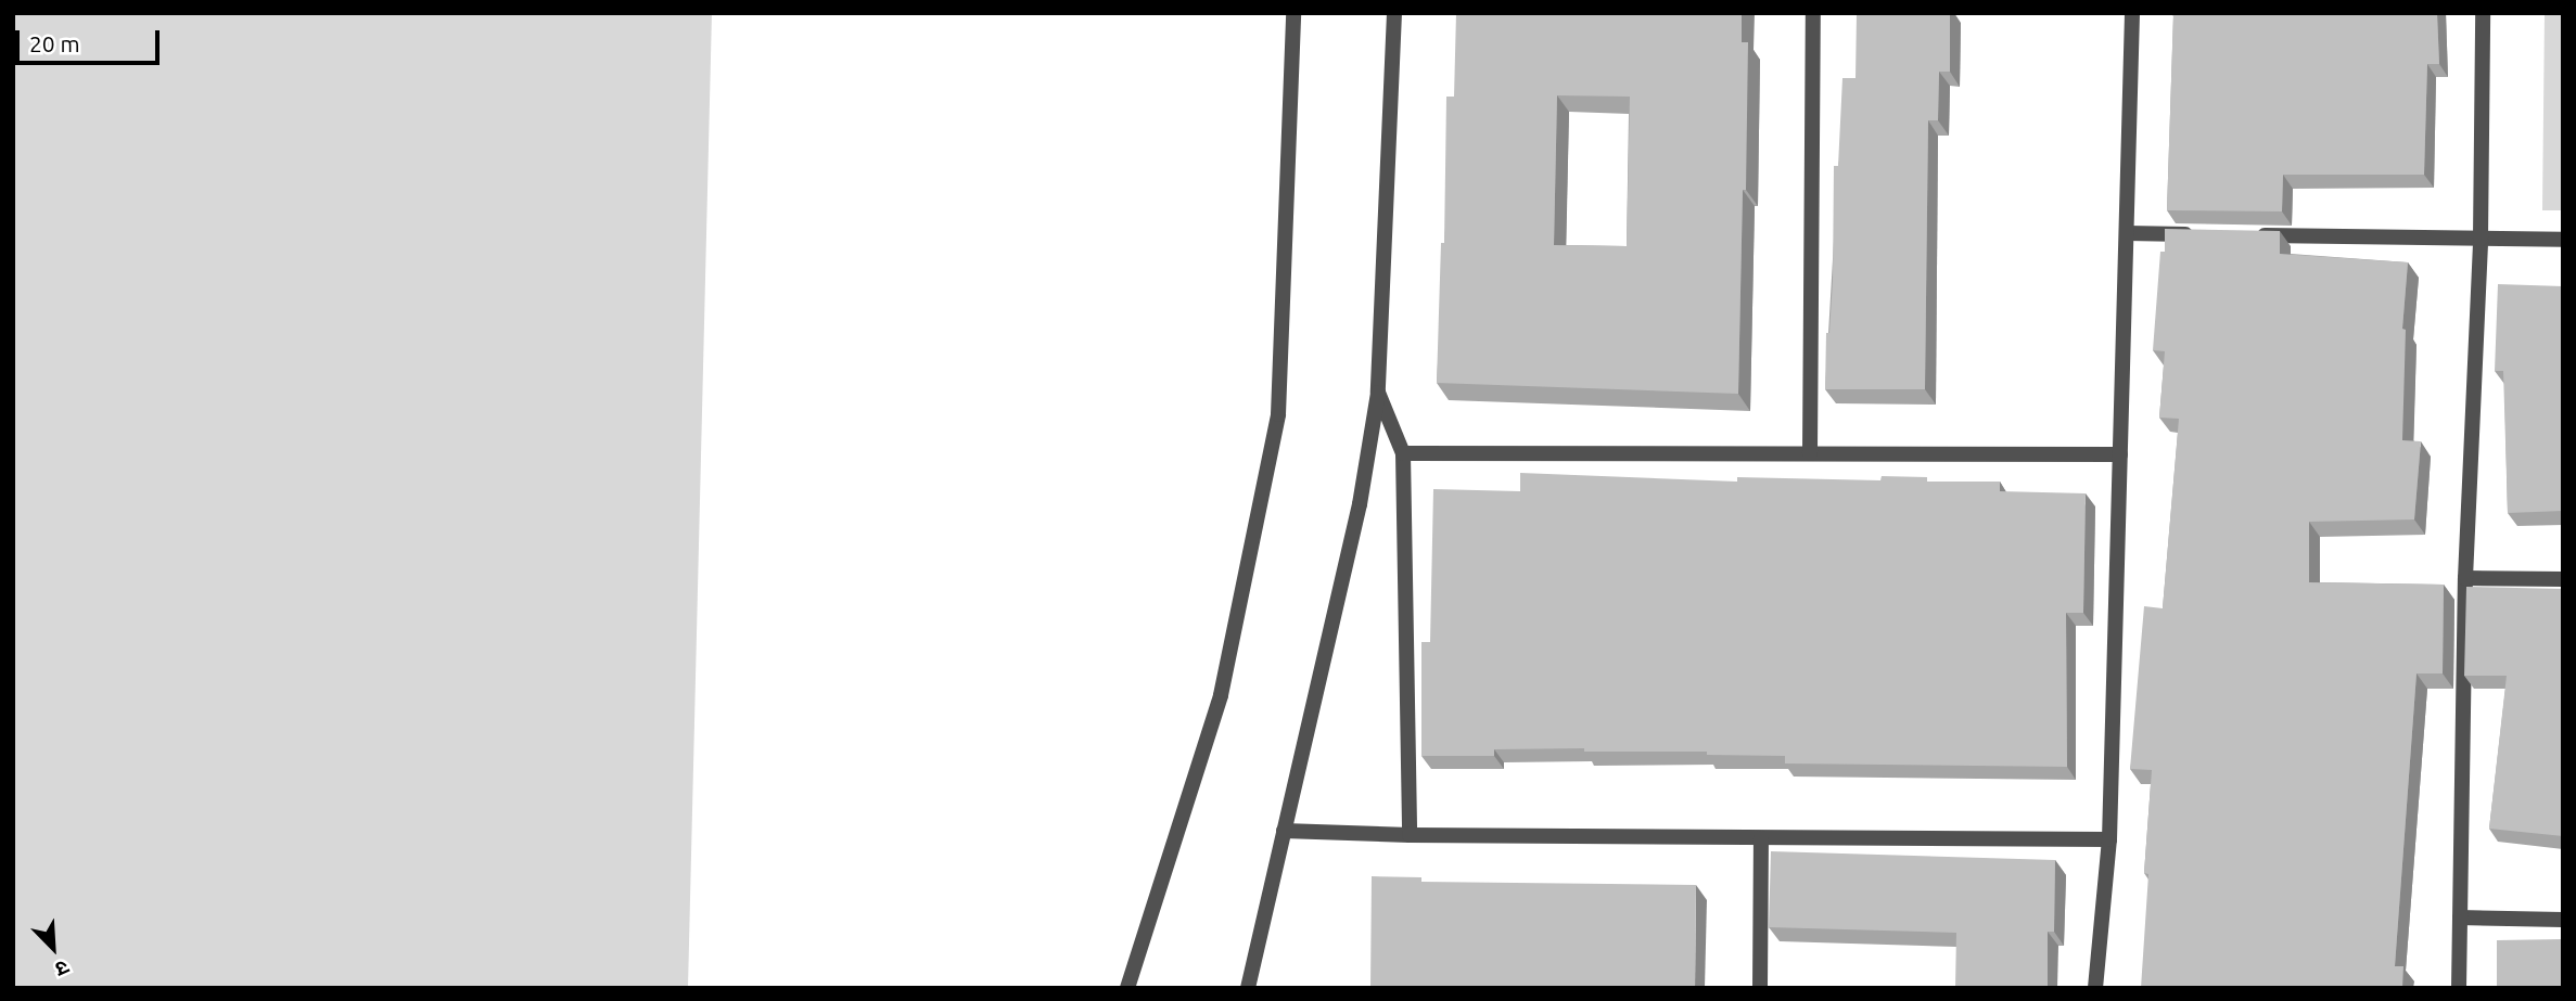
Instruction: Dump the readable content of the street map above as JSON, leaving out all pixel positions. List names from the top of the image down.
{
  "scale_bar": "20 m",
  "north": "bottom right"
}
